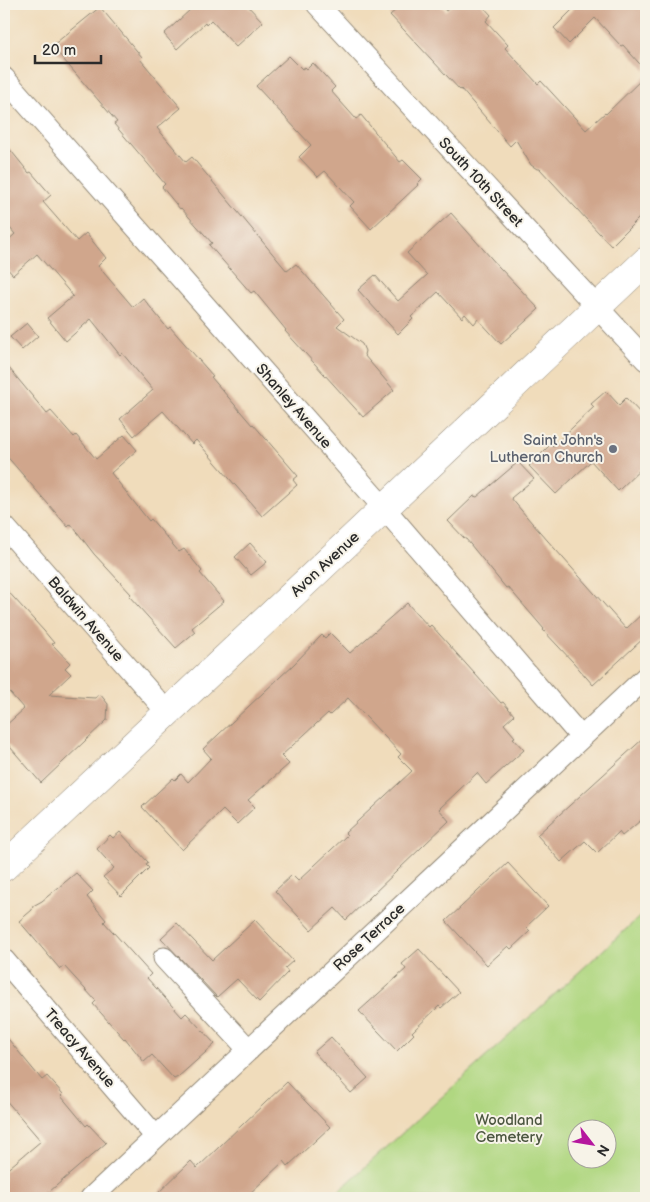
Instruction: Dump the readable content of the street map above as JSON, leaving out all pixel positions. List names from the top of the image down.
{
  "streets": {
    "street": [
      "South 10th Street",
      "Shanley Avenue",
      "Avon Avenue",
      "Baldwin Avenue",
      "Rose Terrace",
      "Treacy Avenue"
    ]
  },
  "crossings": [
    ["South 10th Street", "Avon Avenue"],
    ["Shanley Avenue", "Avon Avenue"],
    ["Shanley Avenue", "Rose Terrace"],
    ["Avon Avenue", "Baldwin Avenue"],
    ["Rose Terrace", "Treacy Avenue"]
  ],
  "parks": ["Woodland Cemetery"],
  "places": ["Saint John's Lutheran Church"],
  "scale_bar": "20 m",
  "north": "bottom right"
}
